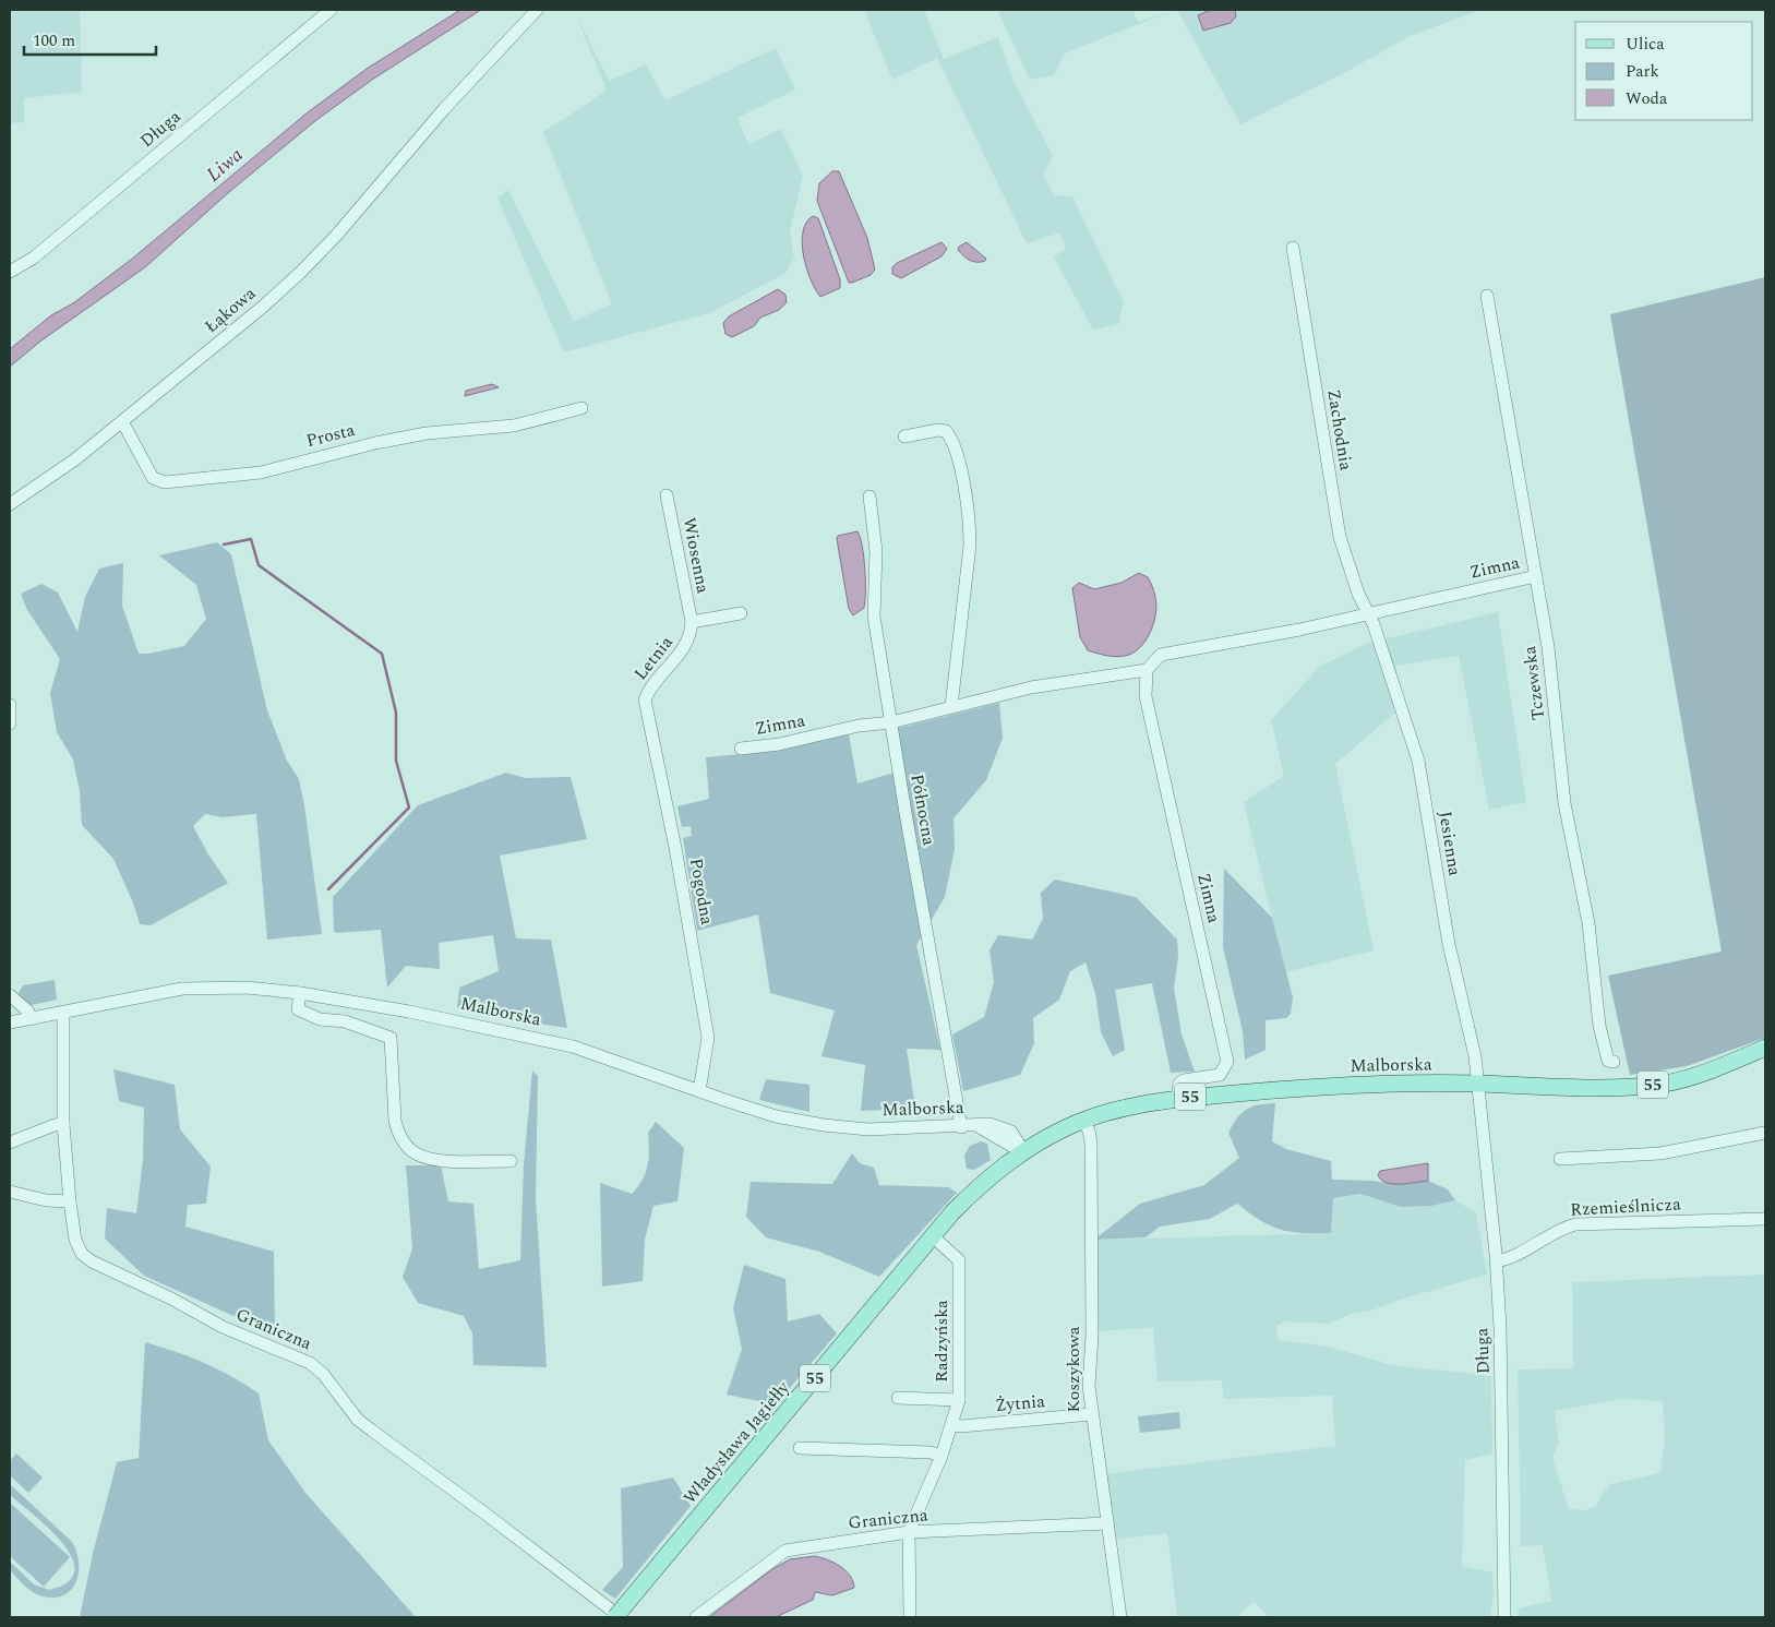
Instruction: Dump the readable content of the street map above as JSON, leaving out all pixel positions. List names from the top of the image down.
{
  "streets": {
    "main road": ["Malborska", "55", "Władysława Jagiełły"],
    "street": [
      "Długa",
      "Łąkowa",
      "Zachodnia",
      "Prosta",
      "Wiosenna",
      "Zimna",
      "Letnia",
      "Tczewska",
      "Północna",
      "Jesienna",
      "Pogodna",
      "Rzemieślnicza",
      "Graniczna",
      "Radzyńska",
      "Koszykowa",
      "Żytnia"
    ]
  },
  "crossings": [
    ["Długa", "Jesienna"],
    ["Długa", "Malborska"],
    ["Długa", "Rzemieślnicza"],
    ["Łąkowa", "Prosta"],
    ["Zachodnia", "Zimna"],
    ["Zachodnia", "Jesienna"],
    ["Wiosenna", "Letnia"],
    ["Zimna", "Tczewska"],
    ["Zimna", "Północna"],
    ["Zimna", "Jesienna"],
    ["Zimna", "Malborska"],
    ["Letnia", "Pogodna"],
    ["Północna", "Malborska"],
    ["Jesienna", "Malborska"],
    ["Pogodna", "Malborska"],
    ["Malborska", "Graniczna"],
    ["Malborska", "Koszykowa"],
    ["Malborska", "Władysława Jagiełły"],
    ["Graniczna", "Radzyńska"],
    ["Graniczna", "Koszykowa"],
    ["Radzyńska", "Żytnia"],
    ["Radzyńska", "Władysława Jagiełły"],
    ["Koszykowa", "Żytnia"]
  ],
  "water": ["Liwa"],
  "legend": ["Ulica", "Park", "Woda"],
  "scale_bar": "100 m"
}
